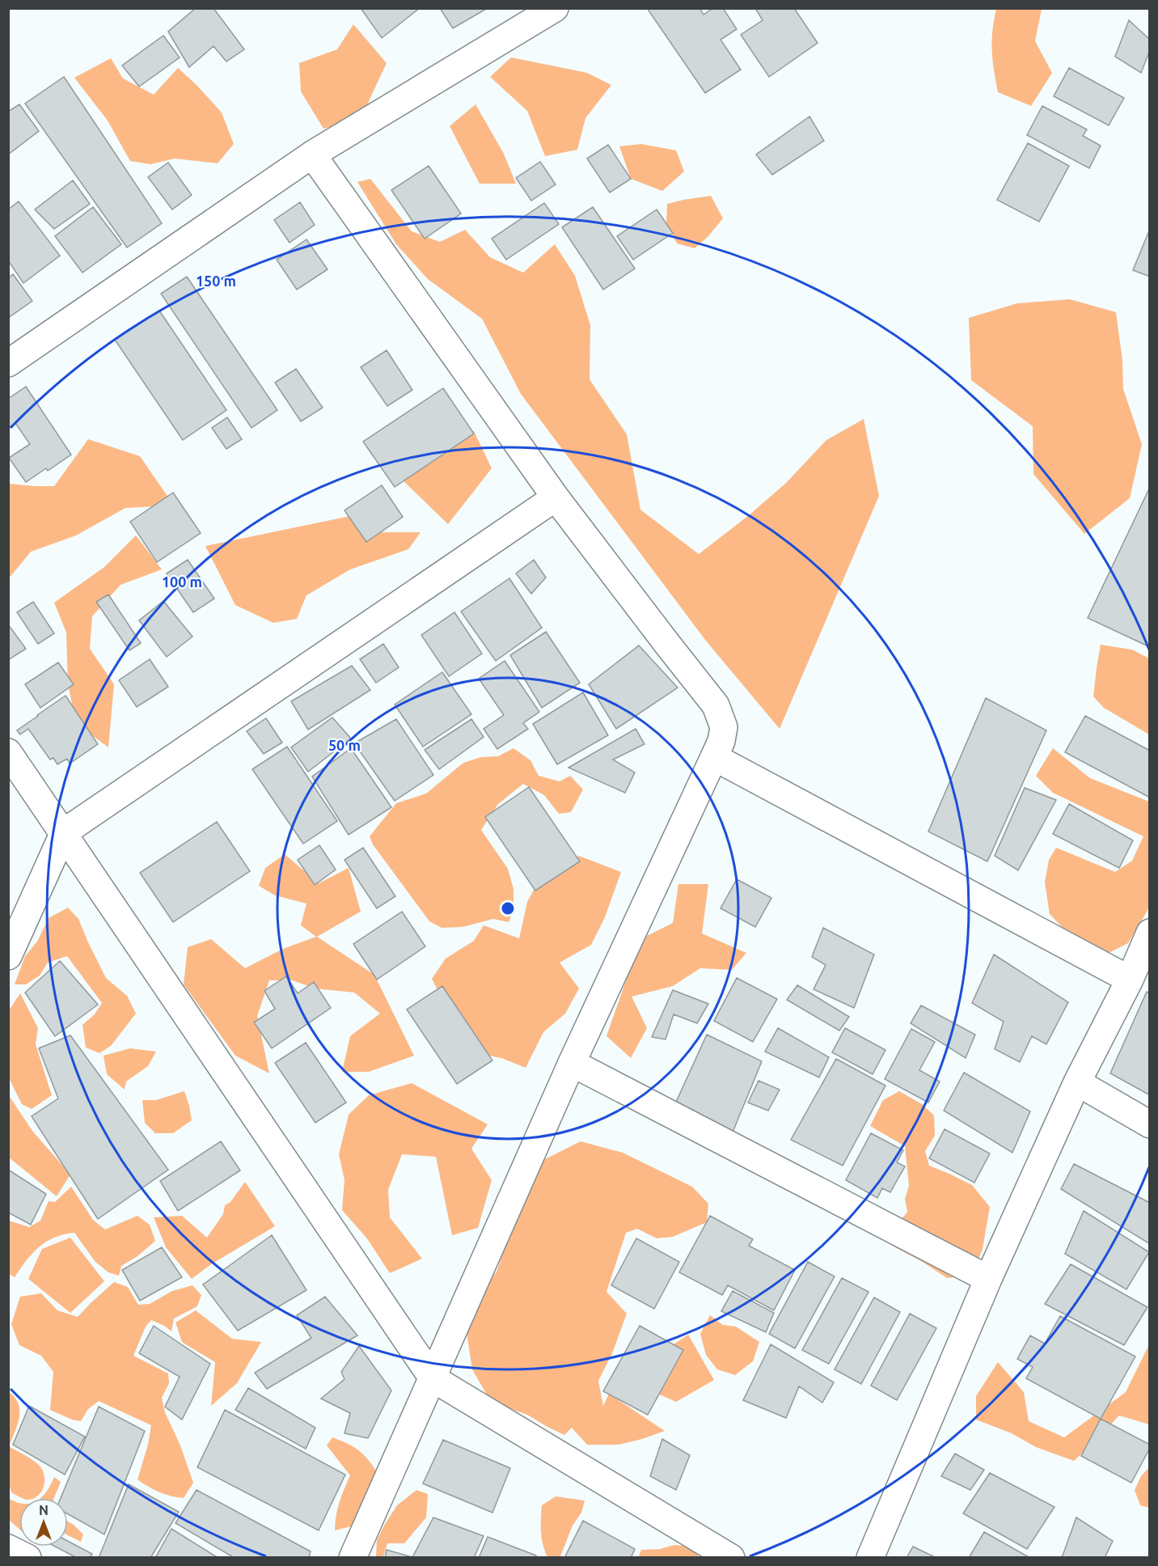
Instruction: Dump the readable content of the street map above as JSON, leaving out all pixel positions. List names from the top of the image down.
{
  "north": "top",
  "rings": ["150 m", "100 m", "50 m"]
}
